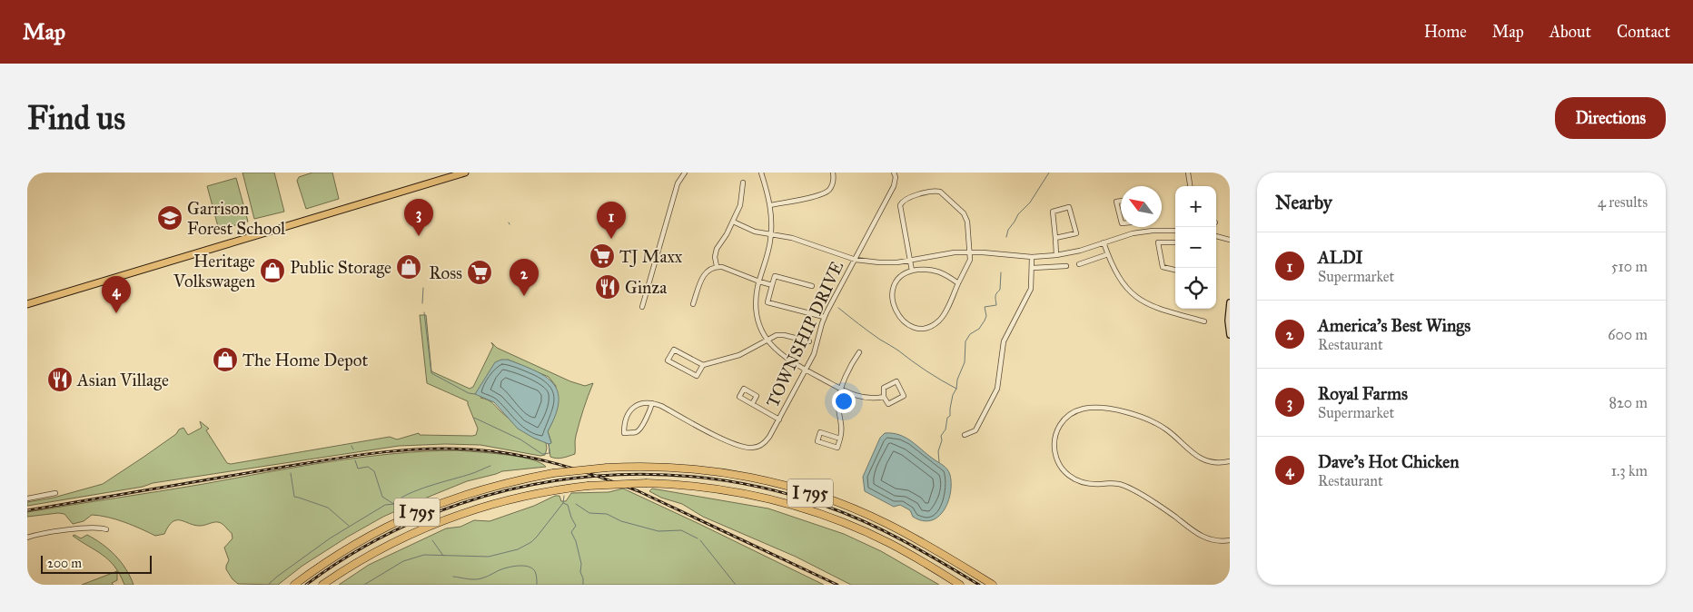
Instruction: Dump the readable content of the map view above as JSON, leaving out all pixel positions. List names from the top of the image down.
{
  "streets": {
    "highway": ["I 795"],
    "street": ["TOWNSHIP DRIVE"]
  },
  "places": {
    "school or university": ["Garrison Forest School"],
    "supermarket": ["TJ Maxx", "Ross"],
    "shop": ["Public Storage", "Heritage Volkswagen", "The Home Depot"],
    "restaurant": ["Ginza", "Asian Village"]
  },
  "scale_bar": "200 m",
  "north": "top left",
  "page": {
    "header": "Map",
    "nav": [
      "Home",
      "Map",
      "About",
      "Contact"
    ],
    "buttons": "Directions",
    "title": "Find us",
    "heading": ["Nearby", "4 results"],
    "map_buttons": ["+", "−"],
    "pins": [
      "3",
      "1",
      "2",
      "4"
    ],
    "list": [
      {
        "mark": "1",
        "name": "ALDI",
        "note": "Supermarket",
        "value": "510 m"
      },
      {
        "mark": "2",
        "name": "America's Best Wings",
        "note": "Restaurant",
        "value": "600 m"
      },
      {
        "mark": "3",
        "name": "Royal Farms",
        "note": "Supermarket",
        "value": "820 m"
      },
      {
        "mark": "4",
        "name": "Dave's Hot Chicken",
        "note": "Restaurant",
        "value": "1.3 km"
      }
    ],
    "scale": "200 m"
  }
}
